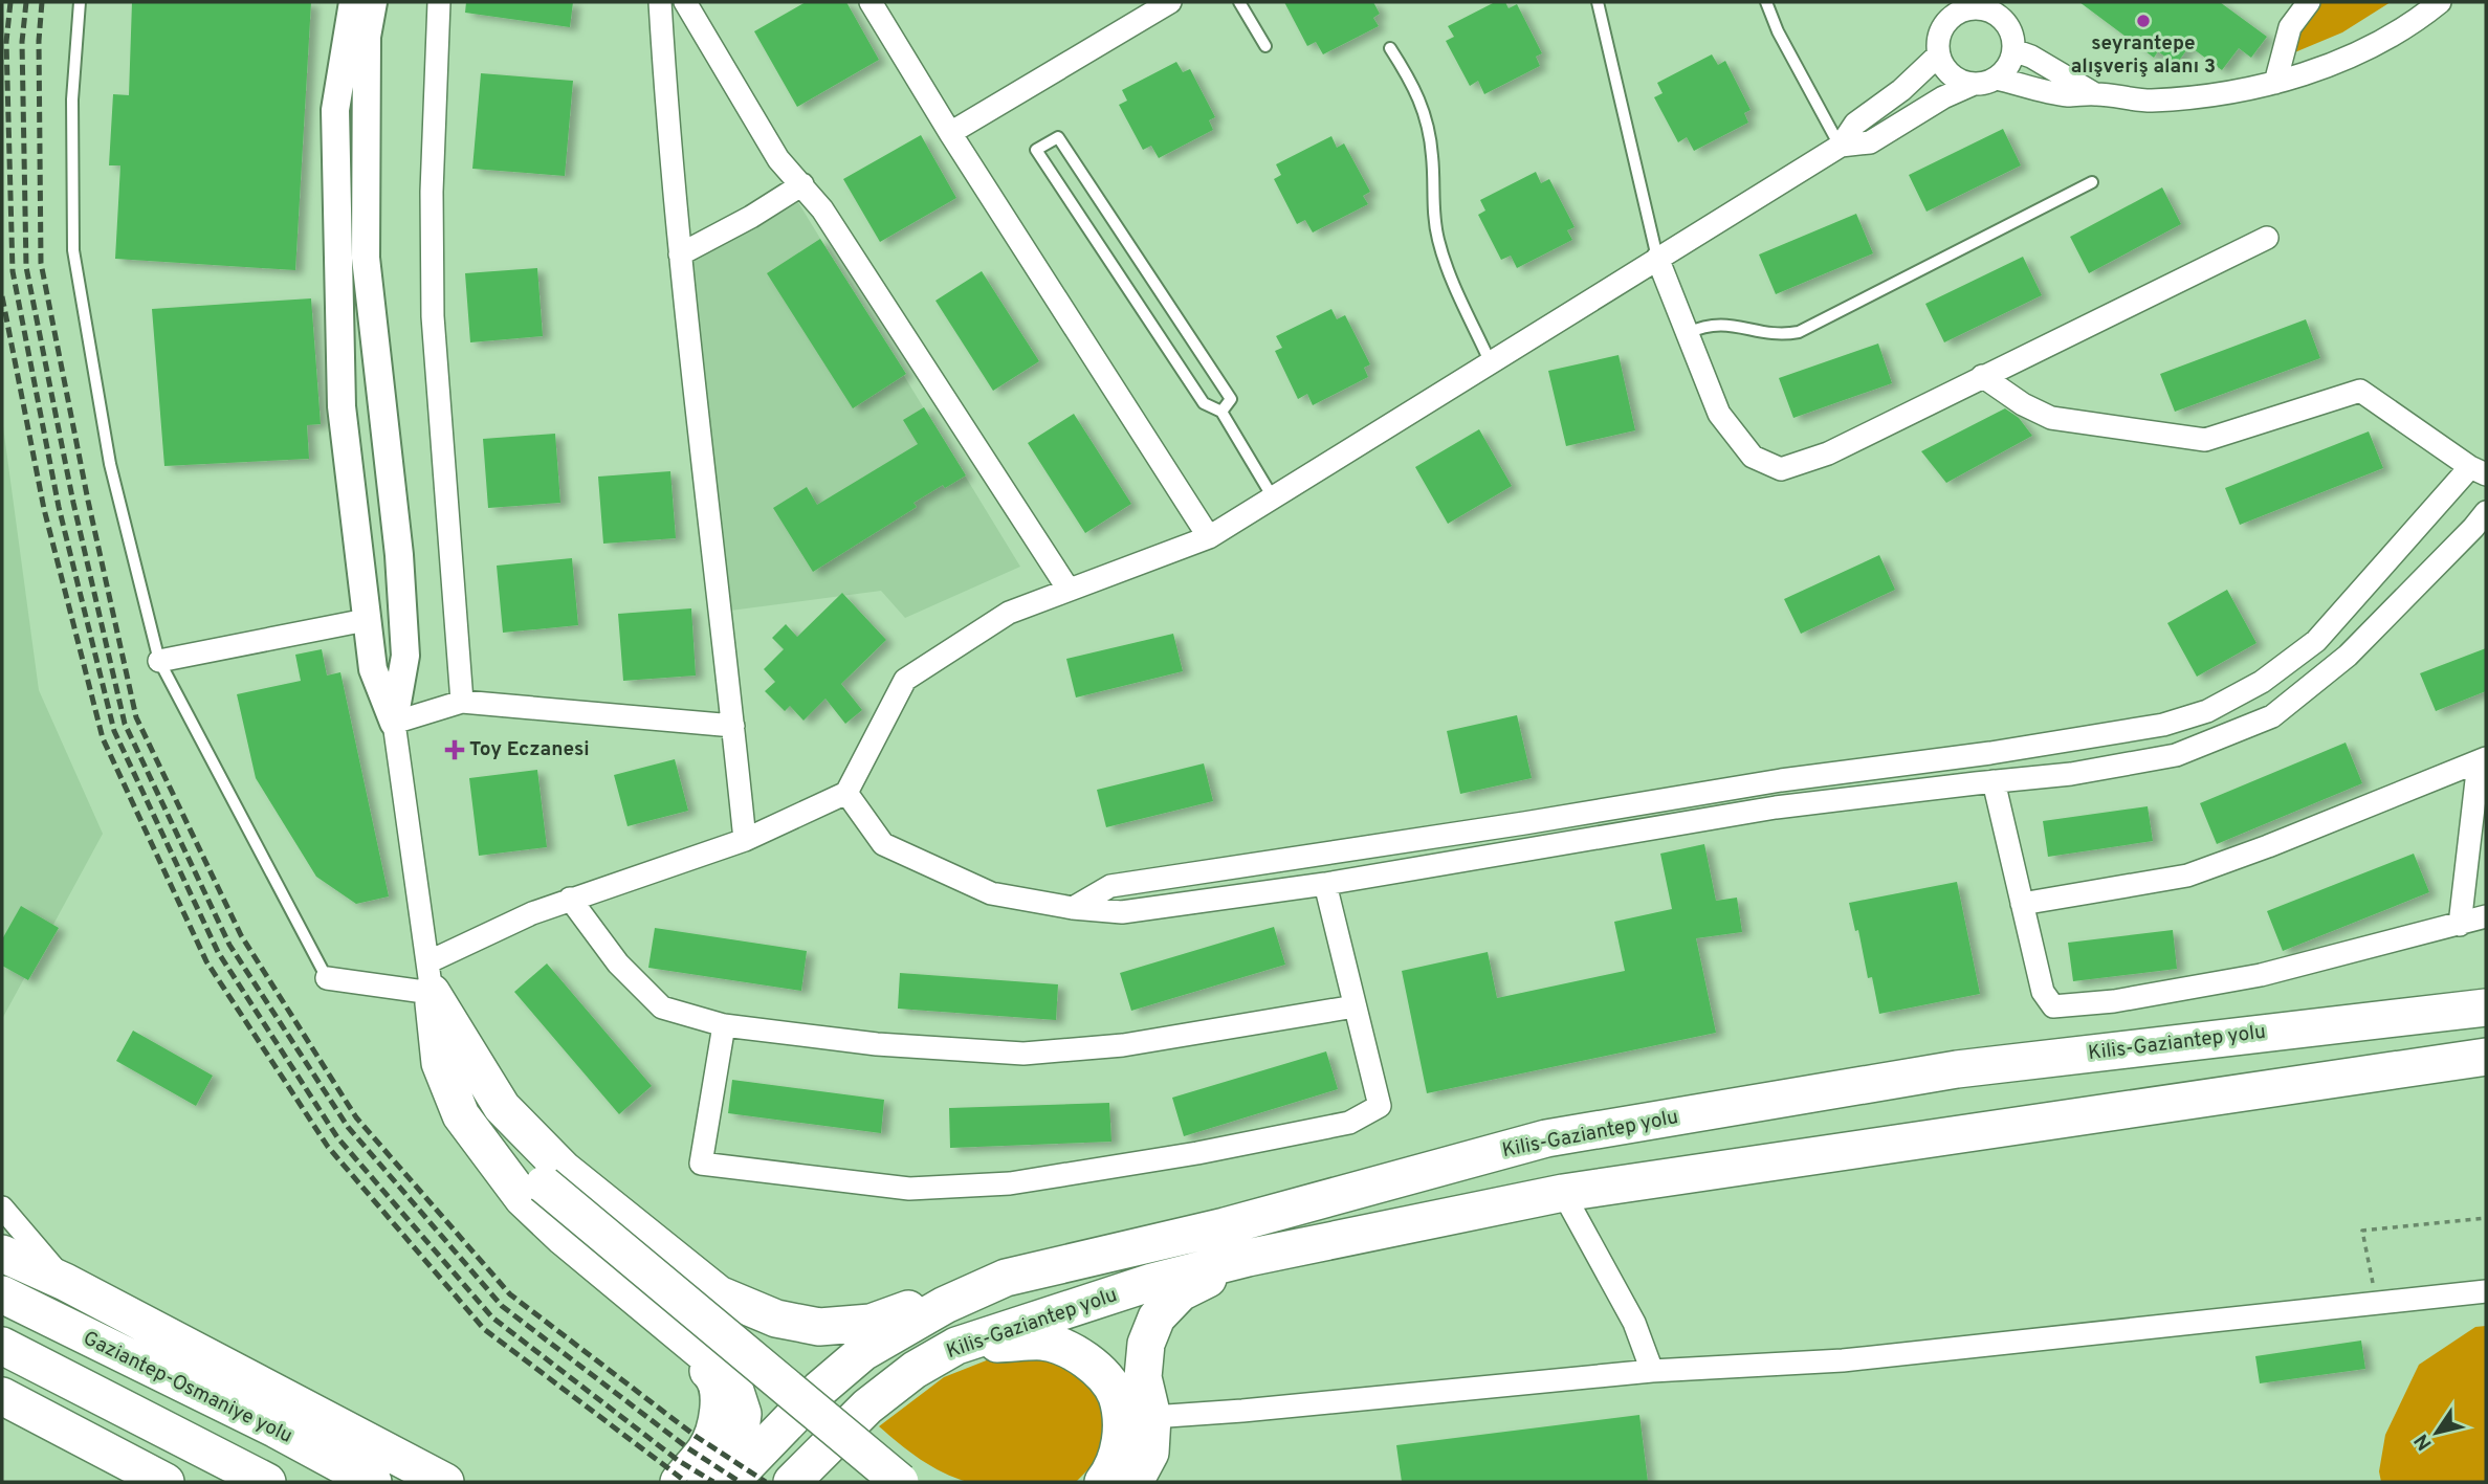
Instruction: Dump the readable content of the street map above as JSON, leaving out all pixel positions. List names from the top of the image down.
{
  "streets": {
    "highway": ["Kilis-Gaziantep yolu", "Gaziantep-Osmaniye yolu"]
  },
  "places": {
    "other": ["seyrantepe alışveriş alanı 3"],
    "health": ["Toy Eczanesi"]
  },
  "north": "bottom left"
}
